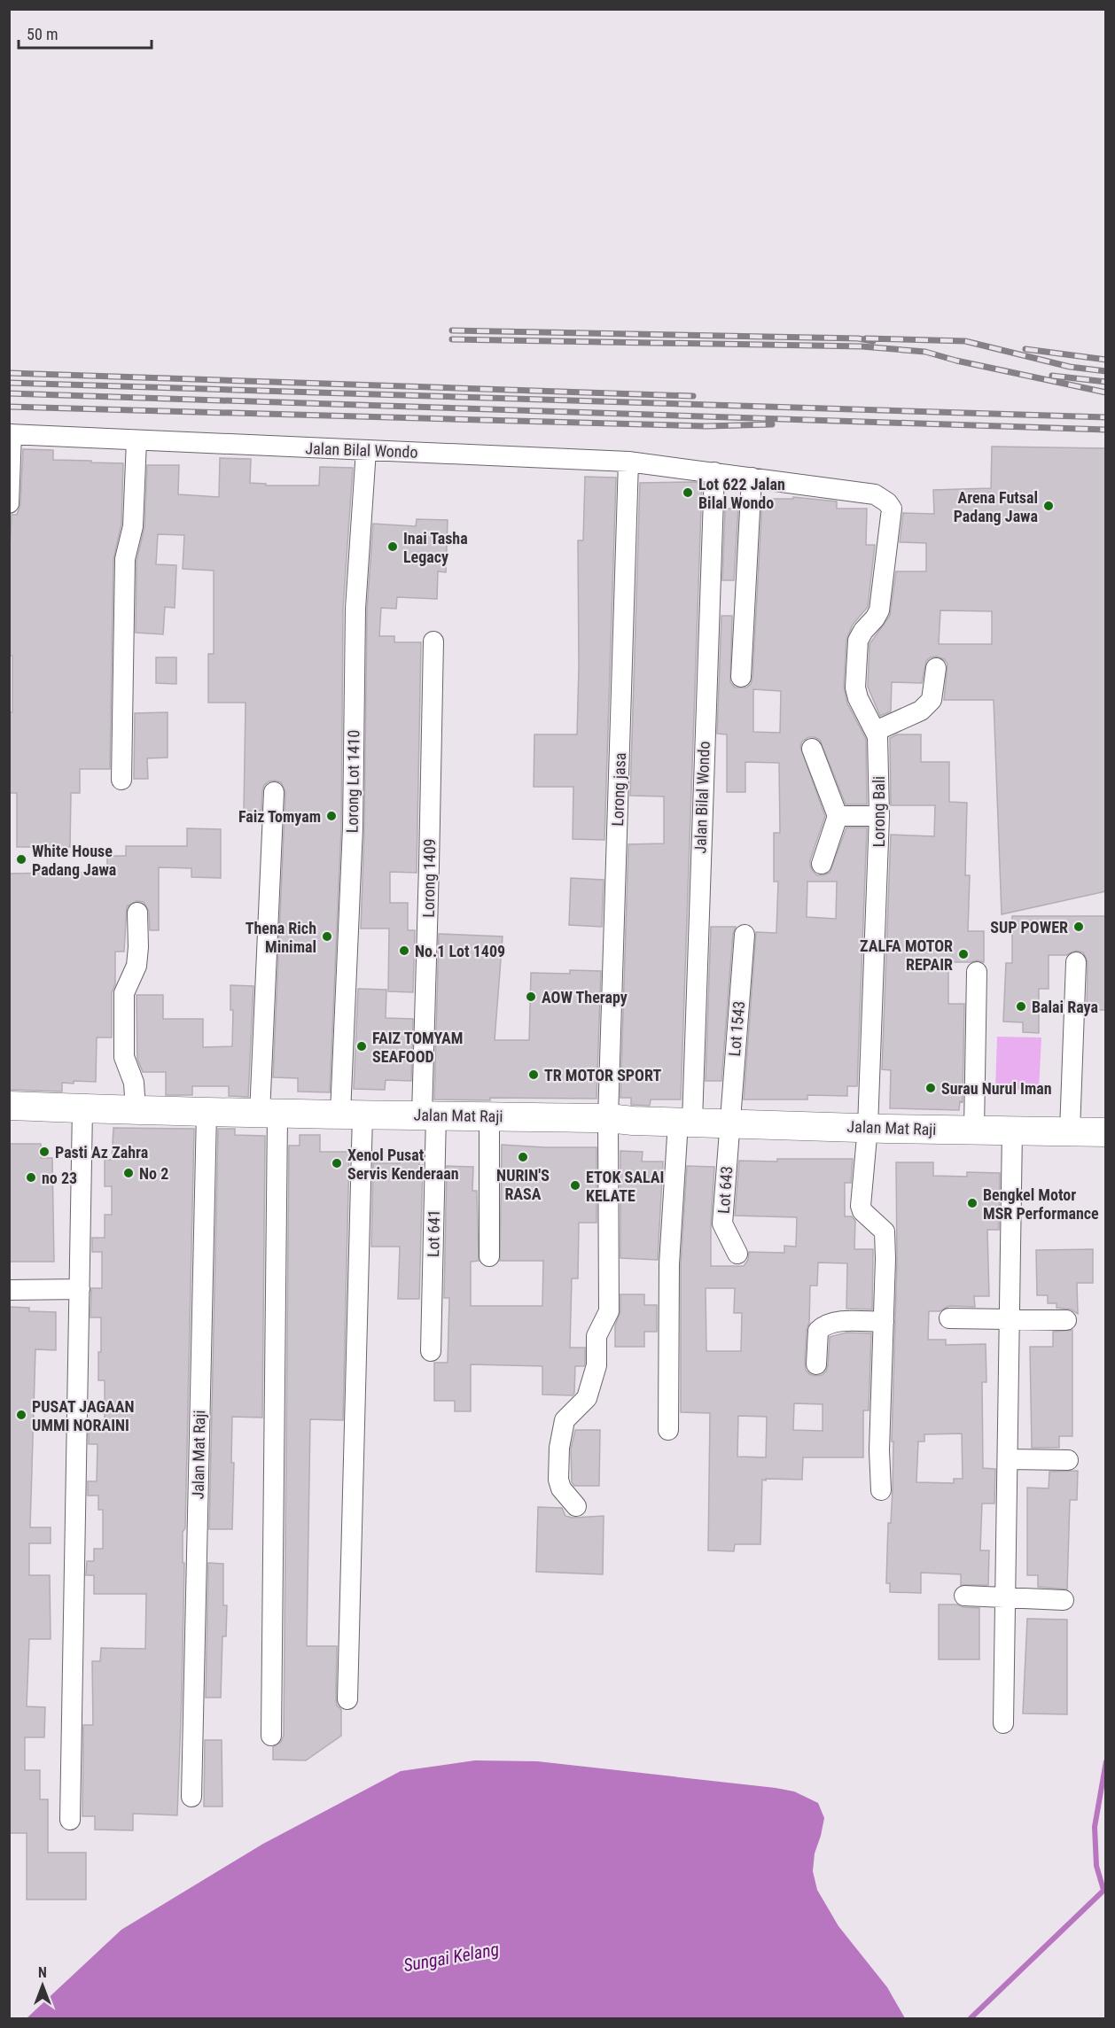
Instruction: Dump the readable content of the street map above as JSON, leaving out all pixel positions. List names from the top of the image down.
{
  "streets": {
    "street": [
      "Jalan Bilal Wondo",
      "Lorong Lot 1410",
      "Lorong jasa",
      "Lorong Bali",
      "Lorong 1409",
      "Lot 1543",
      "Jalan Mat Raji",
      "Lot 643",
      "Lot 641"
    ]
  },
  "crossings": [
    ["Jalan Bilal Wondo", "Lorong Lot 1410"],
    ["Jalan Bilal Wondo", "Lorong jasa"],
    ["Jalan Bilal Wondo", "Lorong Bali"],
    ["Jalan Bilal Wondo", "Jalan Mat Raji"],
    ["Lorong Lot 1410", "Jalan Mat Raji"],
    ["Lorong jasa", "Jalan Mat Raji"],
    ["Lorong Bali", "Jalan Mat Raji"],
    ["Lorong 1409", "Jalan Mat Raji"],
    ["Lorong 1409", "Lot 641"],
    ["Lot 1543", "Jalan Mat Raji"],
    ["Lot 1543", "Lot 643"],
    ["Jalan Mat Raji", "Lot 643"],
    ["Jalan Mat Raji", "Lot 641"]
  ],
  "water": ["Sungai Kelang"],
  "places": [
    "Lot 622 Jalan Bilal Wondo",
    "Arena Futsal Padang Jawa",
    "Inai Tasha Legacy",
    "Faiz Tomyam",
    "White House Padang Jawa",
    "SUP POWER",
    "Thena Rich Minimal",
    "No.1 Lot 1409",
    "ZALFA MOTOR REPAIR",
    "AOW Therapy",
    "Balai Raya",
    "FAIZ TOMYAM SEAFOOD",
    "TR MOTOR SPORT",
    "Surau Nurul Iman",
    "Pasti Az Zahra",
    "NURIN'S RASA",
    "Xenol Pusat Servis Kenderaan",
    "No 2",
    "no 23",
    "ETOK SALAI KELATE",
    "Bengkel Motor MSR Performance",
    "PUSAT JAGAAN UMMI NORAINI"
  ],
  "scale_bar": "50 m",
  "north": "top"
}
